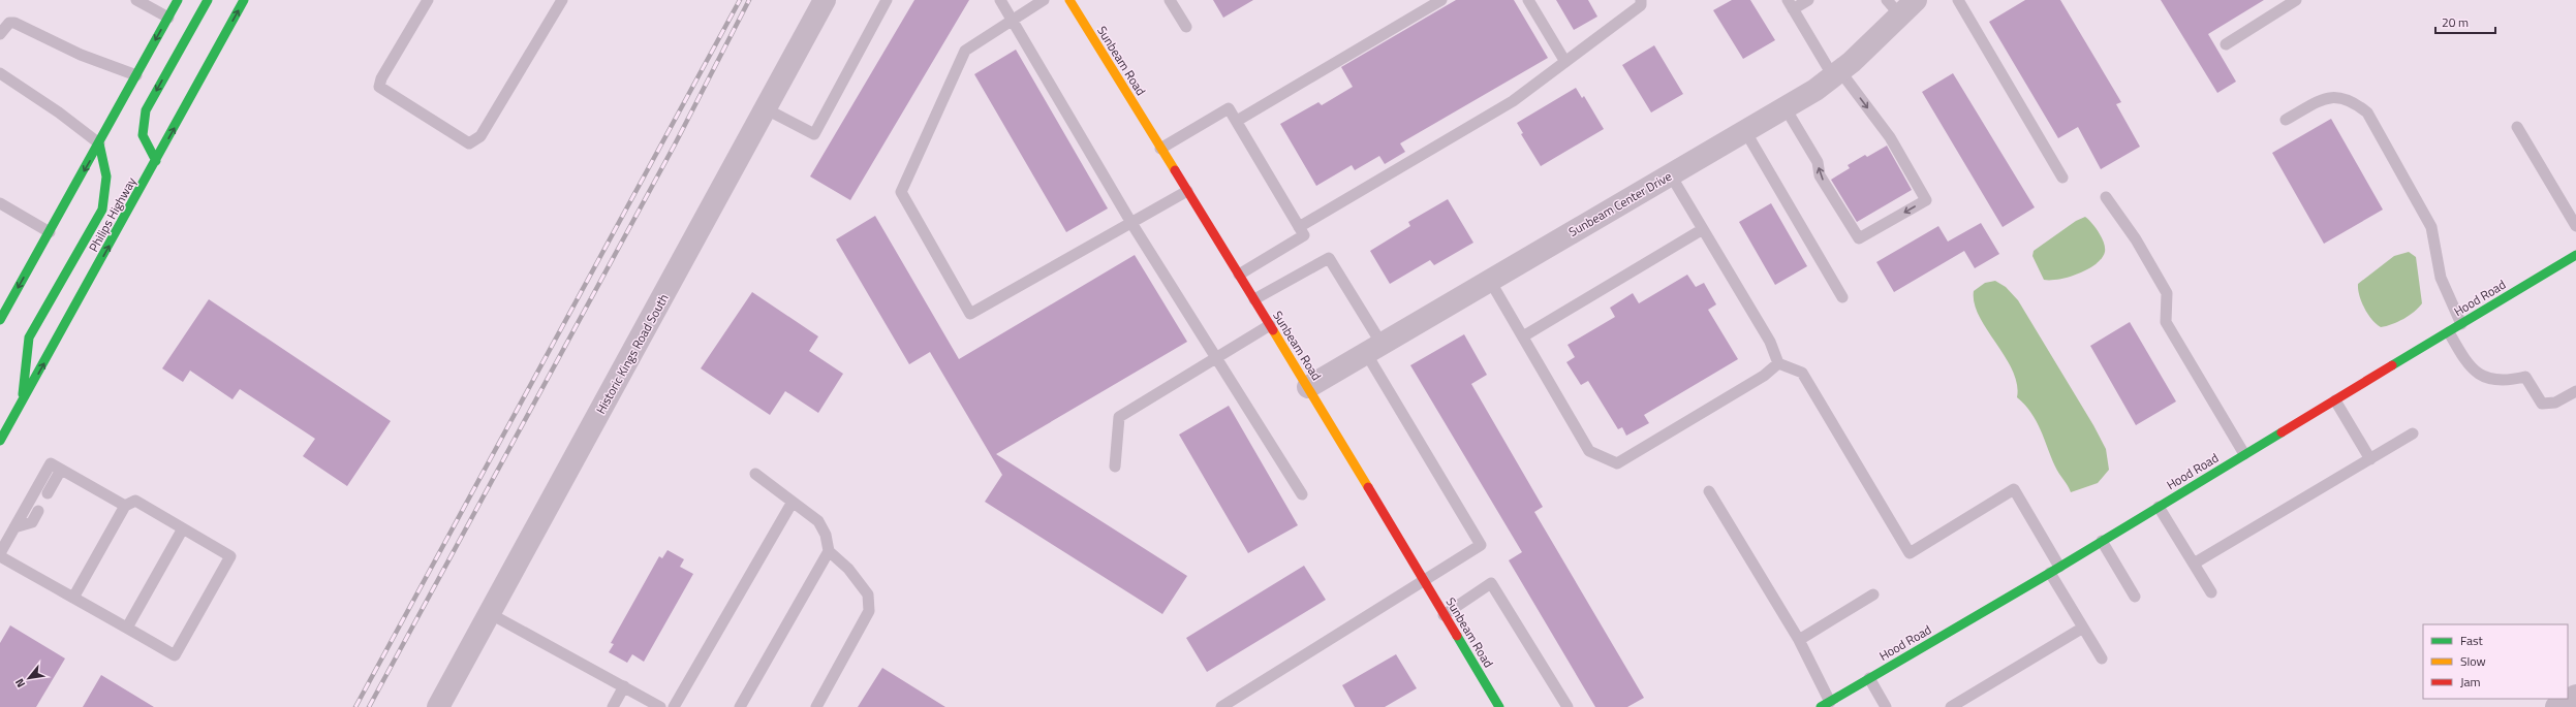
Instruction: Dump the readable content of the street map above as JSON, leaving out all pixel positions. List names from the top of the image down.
{
  "streets": {
    "street": [
      "Sunbeam Road",
      "Sunbeam Center Drive",
      "Philips Highway",
      "Hood Road",
      "Historic Kings Road South"
    ]
  },
  "crossings": [
    ["Sunbeam Road", "Sunbeam Center Drive"]
  ],
  "legend": ["Fast", "Slow", "Jam"],
  "scale_bar": "20 m",
  "north": "bottom left"
}
